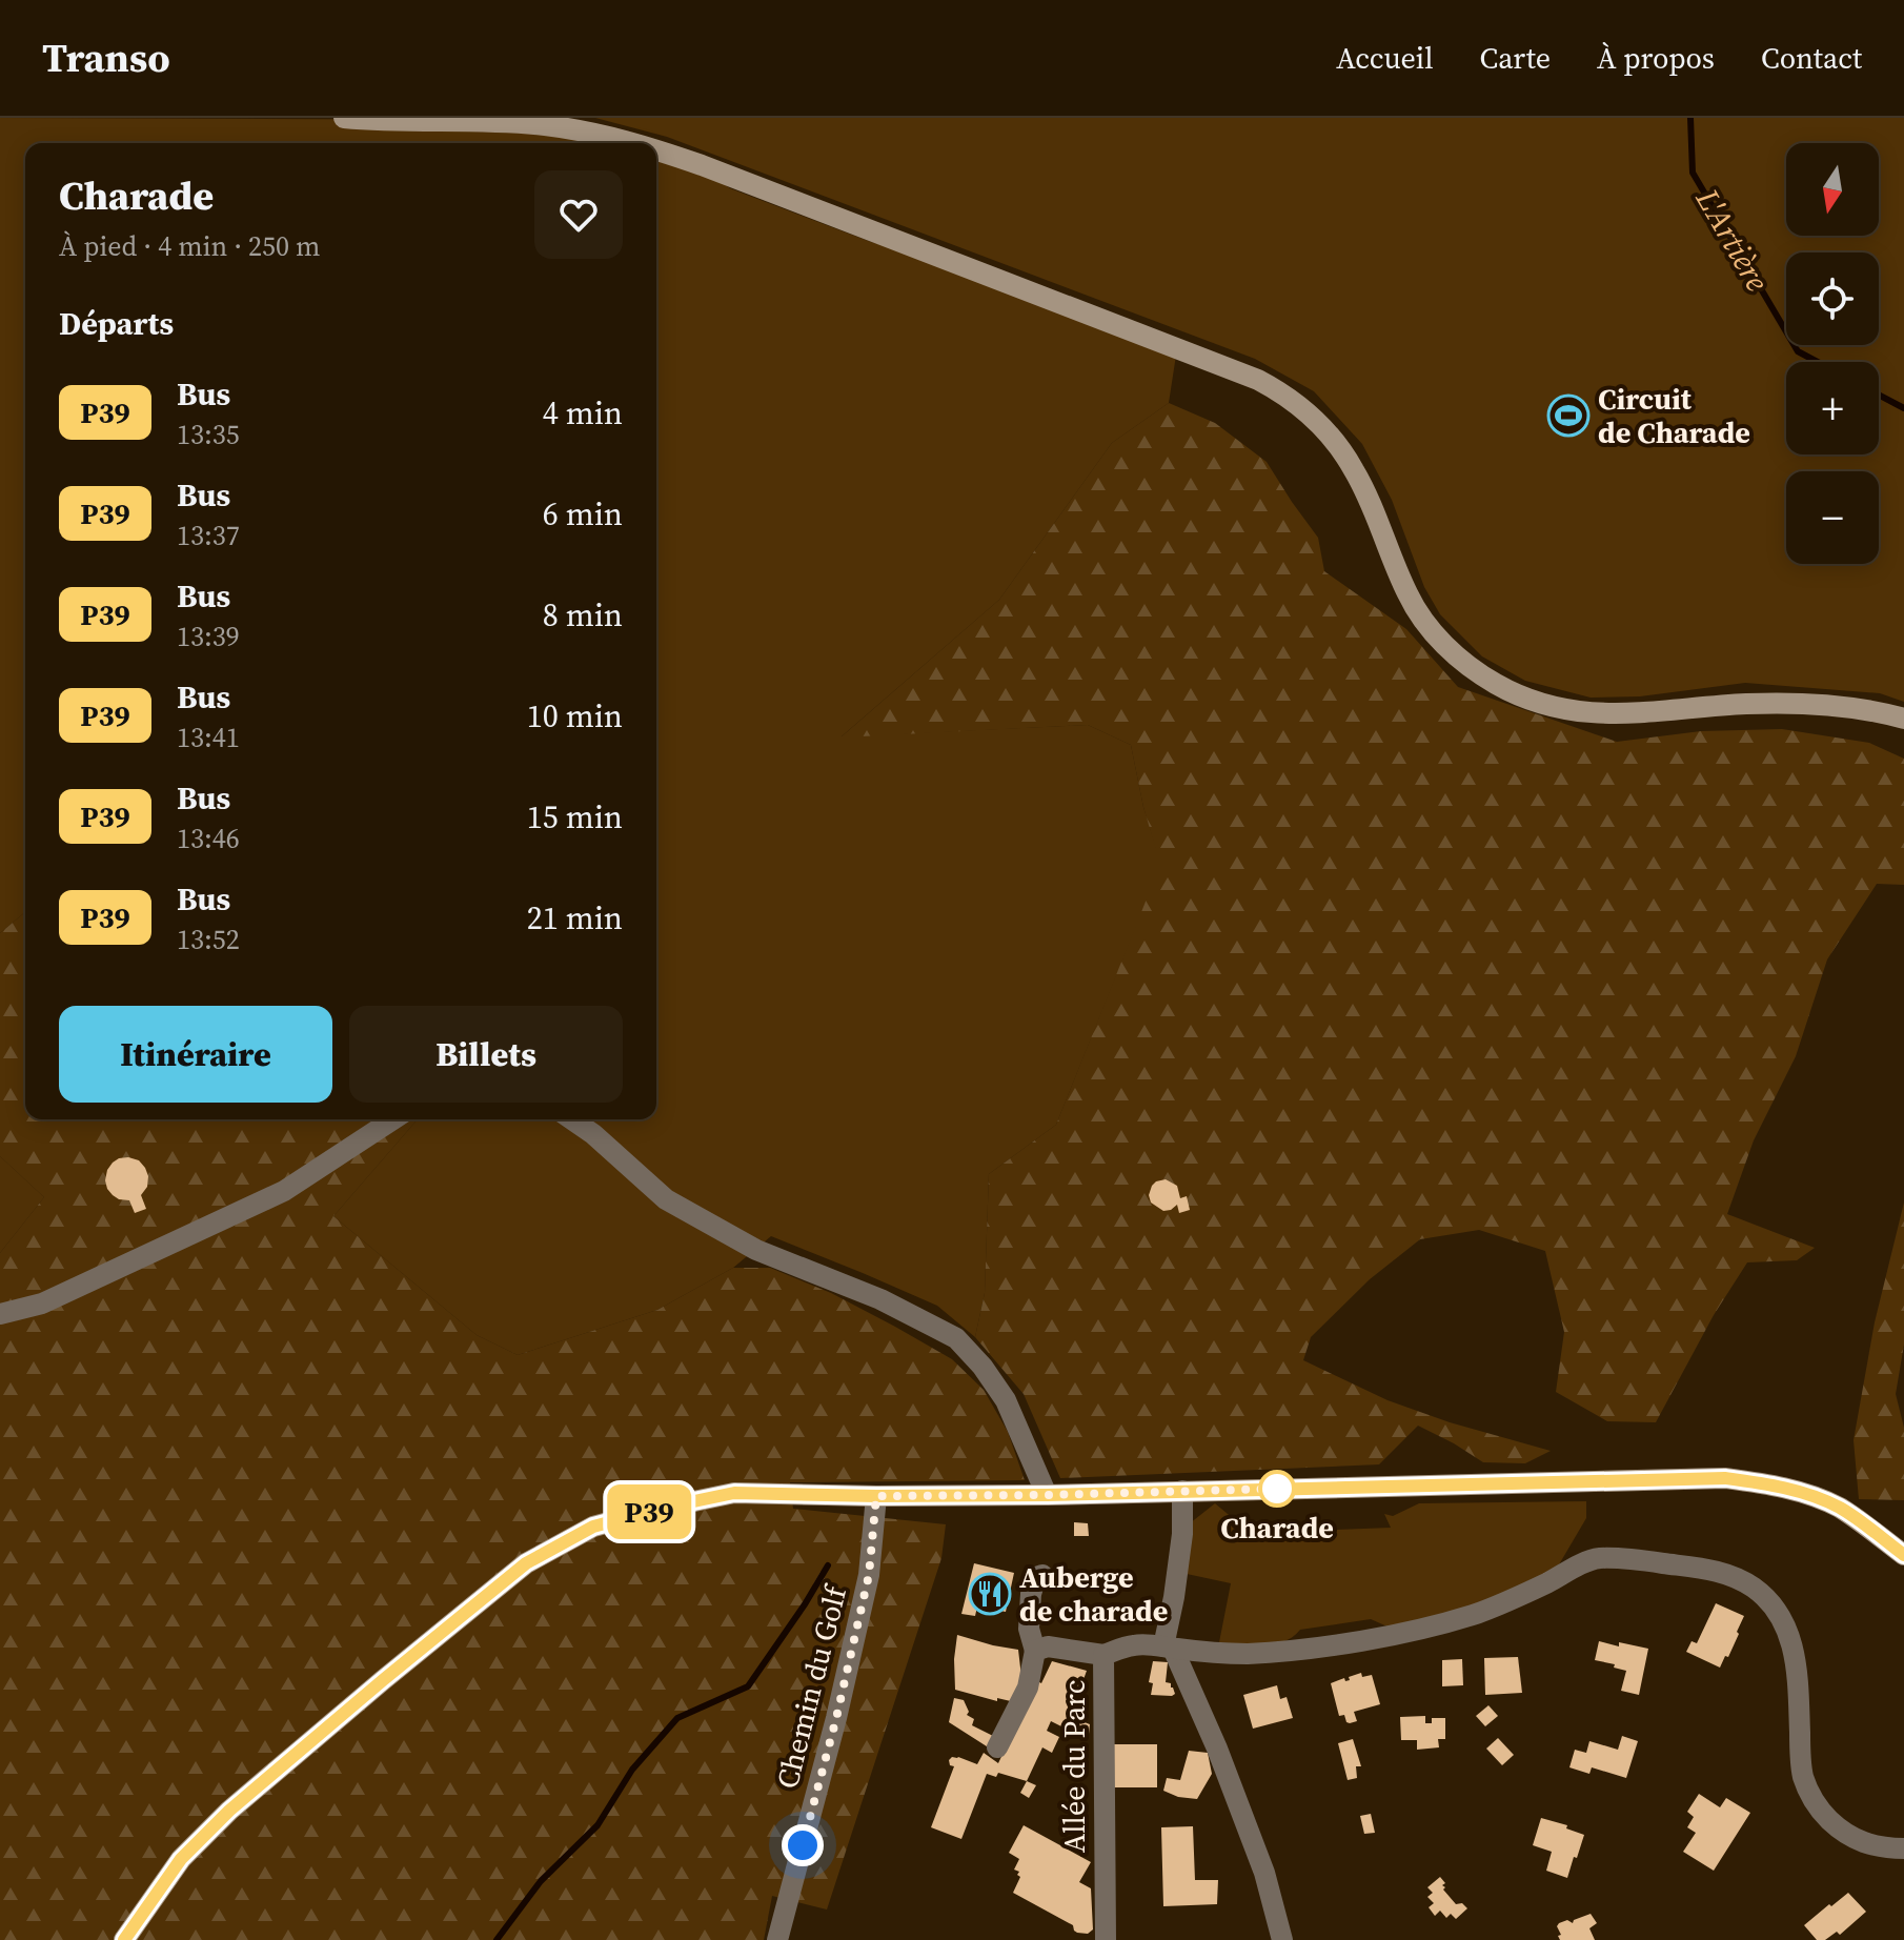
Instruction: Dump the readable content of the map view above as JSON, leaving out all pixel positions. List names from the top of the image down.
{
  "streets": {
    "street": ["Chemin du Golf", "Allée du Parc"]
  },
  "water": ["L'Artière"],
  "places": {
    "sports": ["Circuit de Charade"],
    "other": ["Charade"],
    "restaurant": ["Auberge de charade"]
  },
  "lines": ["bus line P39"],
  "north": "bottom",
  "page": {
    "header": "Transo",
    "nav": [
      "Accueil",
      "Carte",
      "À propos",
      "Contact"
    ],
    "on_map": "P39",
    "map_buttons": ["+", "−"],
    "heading": [
      ["Charade", "À pied · 4 min · 250 m"],
      "Départs"
    ],
    "list": [
      {
        "mark": "P39",
        "name": "Bus",
        "note": "13:35",
        "value": "4 min"
      },
      {
        "mark": "P39",
        "name": "Bus",
        "note": "13:37",
        "value": "6 min"
      },
      {
        "mark": "P39",
        "name": "Bus",
        "note": "13:39",
        "value": "8 min"
      },
      {
        "mark": "P39",
        "name": "Bus",
        "note": "13:41",
        "value": "10 min"
      },
      {
        "mark": "P39",
        "name": "Bus",
        "note": "13:46",
        "value": "15 min"
      },
      {
        "mark": "P39",
        "name": "Bus",
        "note": "13:52",
        "value": "21 min"
      }
    ],
    "buttons": ["Itinéraire", "Billets"]
  }
}
